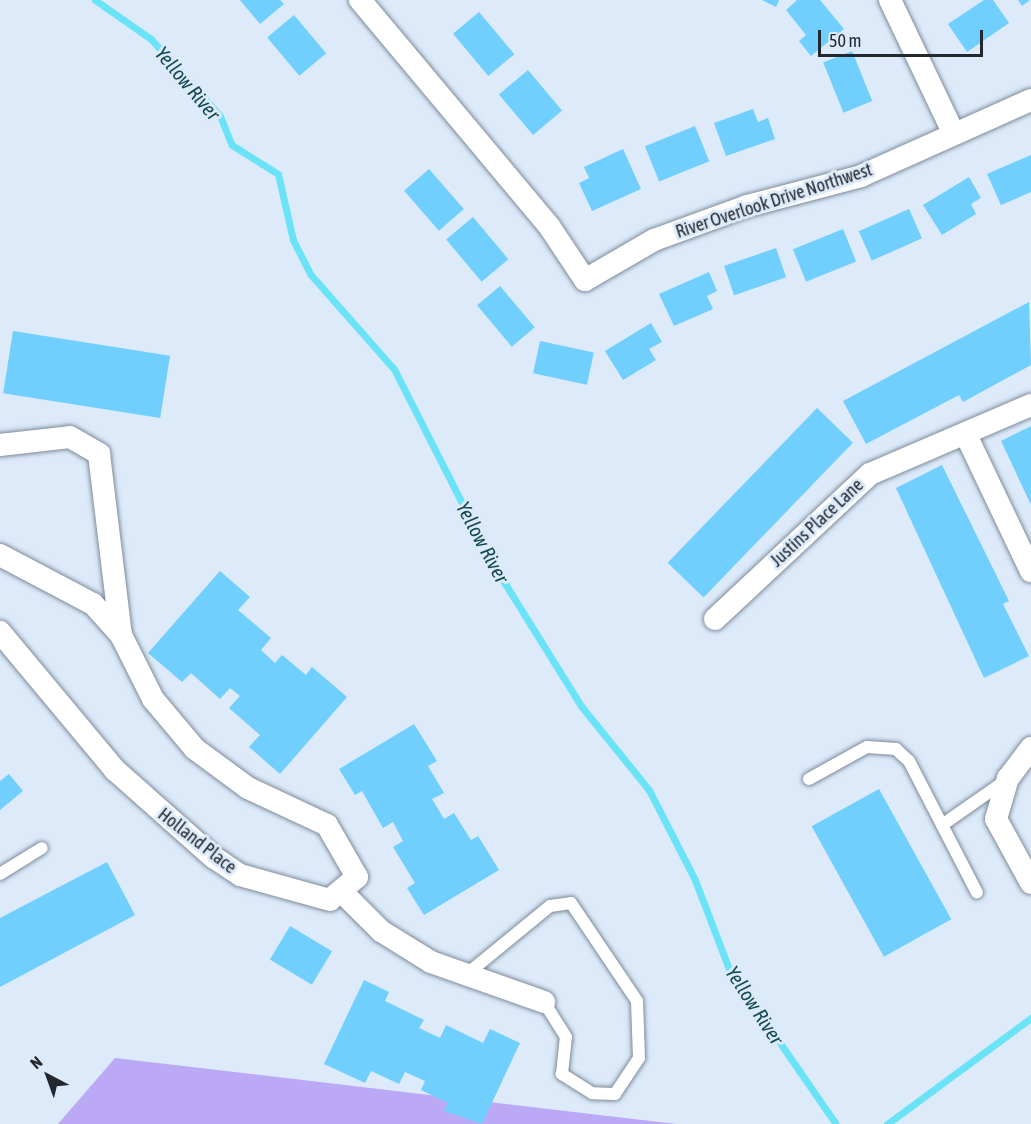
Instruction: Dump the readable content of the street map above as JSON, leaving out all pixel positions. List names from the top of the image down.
{
  "streets": {
    "street": ["River Overlook Drive Northwest", "Justins Place Lane", "Holland Place"]
  },
  "water": ["Yellow River"],
  "scale_bar": "50 m",
  "north": "top left"
}
